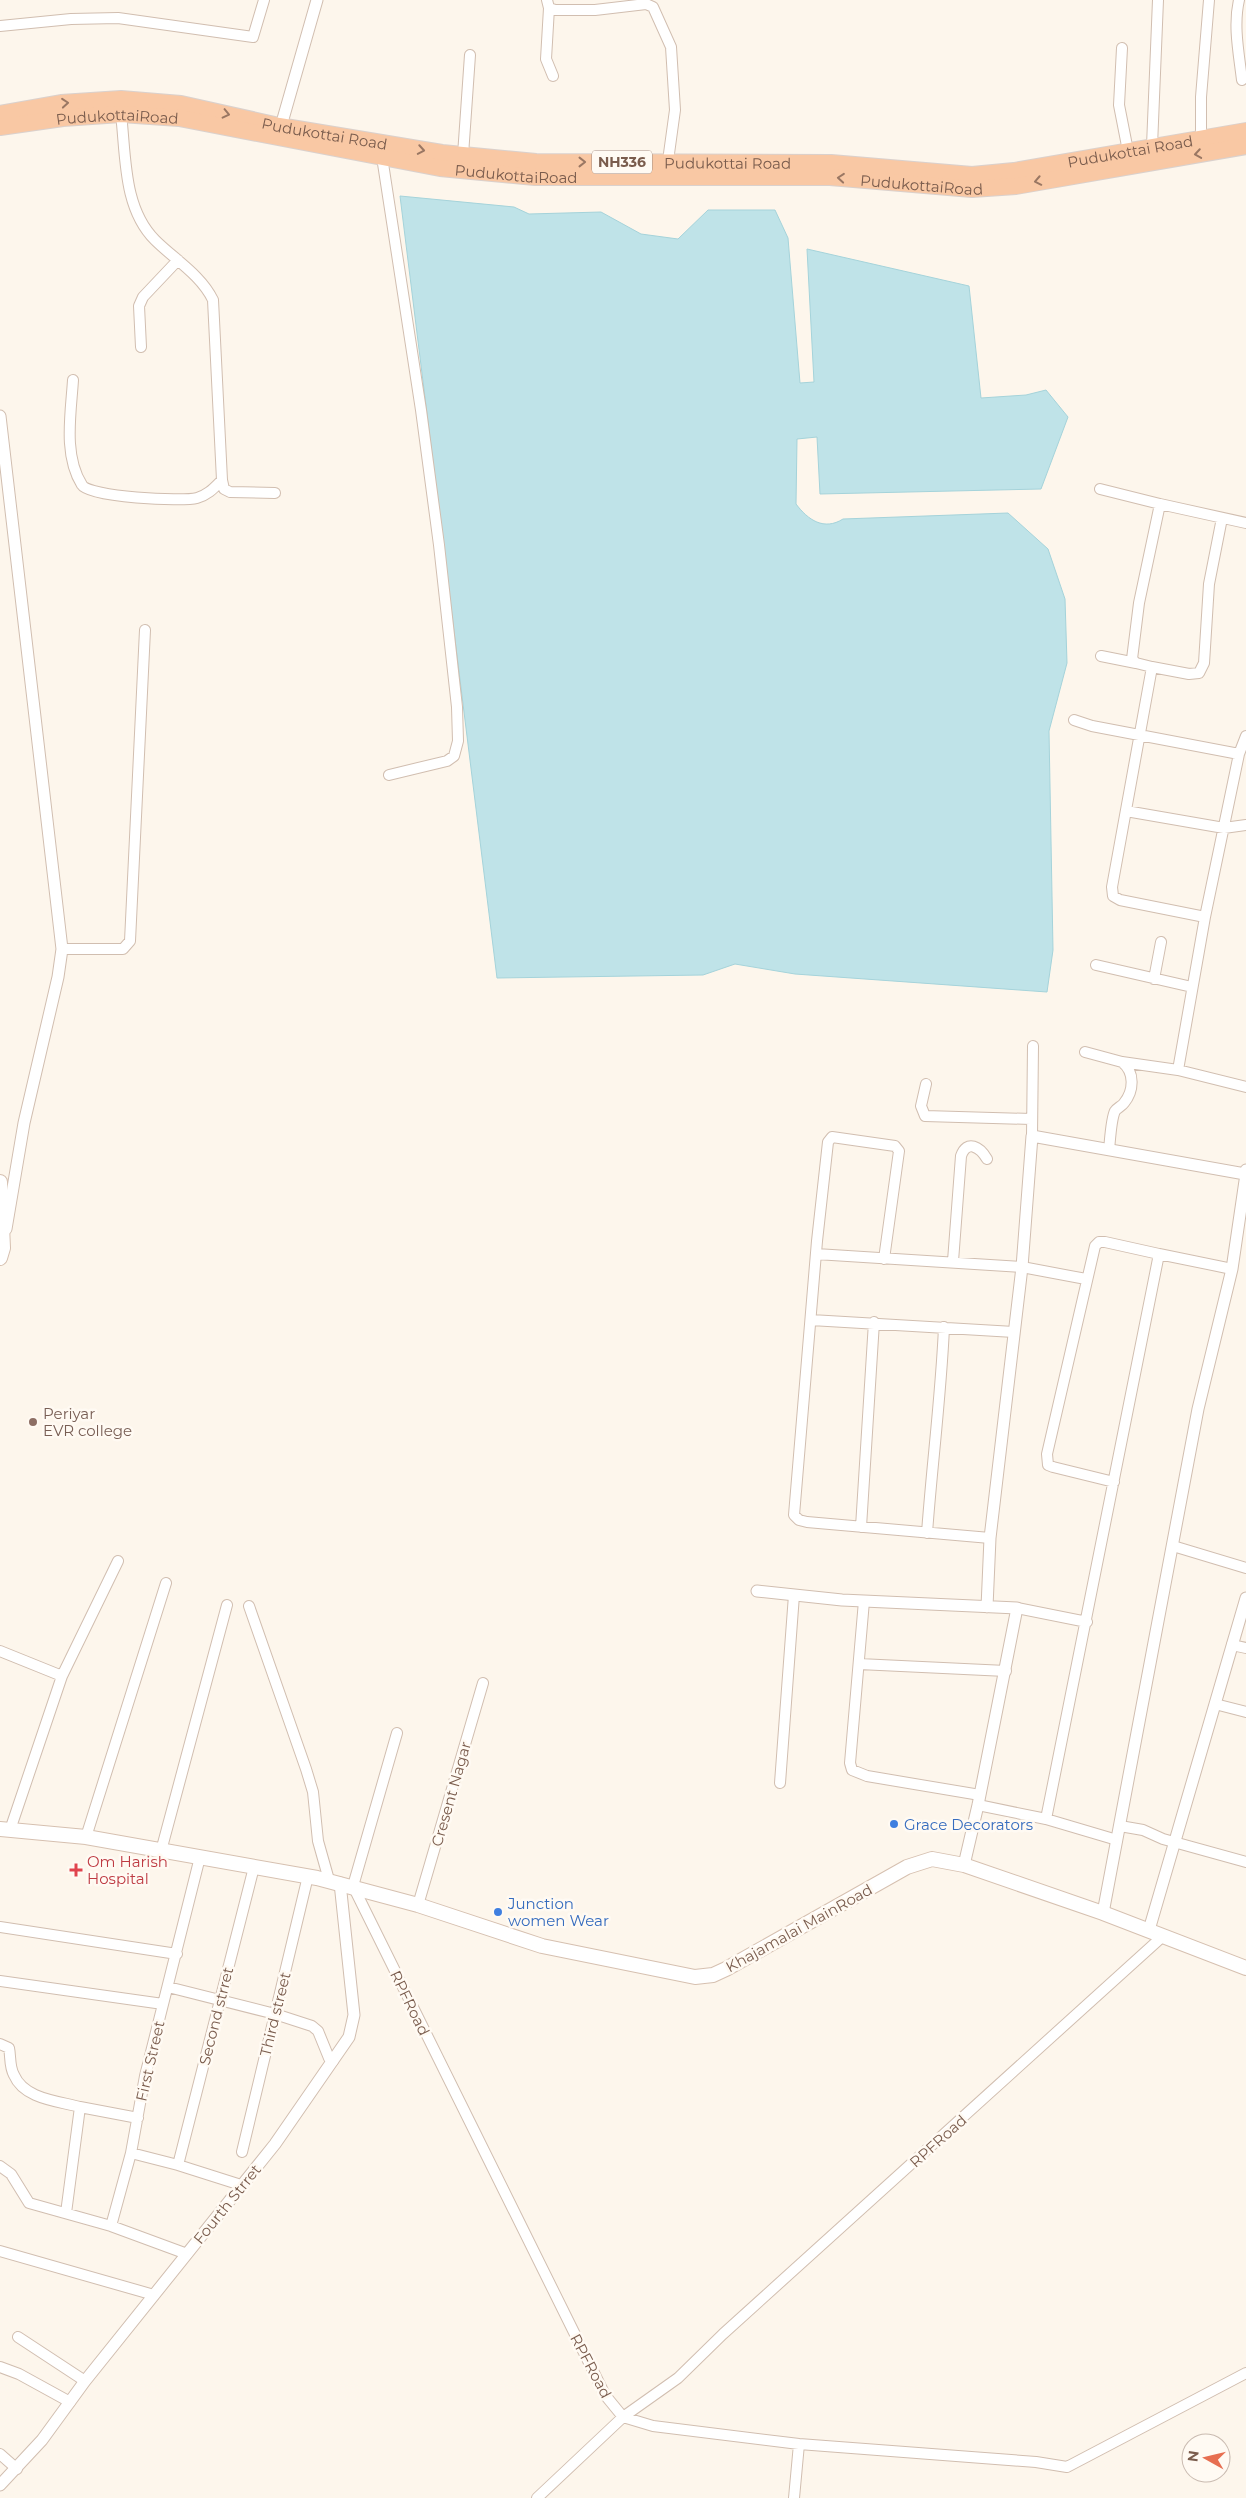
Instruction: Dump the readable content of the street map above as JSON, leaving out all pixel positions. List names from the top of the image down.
{
  "streets": {
    "highway": ["PudukottaiRoad", "Pudukottai Road", "NH336"],
    "main road": ["Khajamalai MainRoad"],
    "street": [
      "Cresent Nagar",
      "RPFRoad",
      "Third street",
      "Second strret",
      "First Street",
      "Fourth Strret"
    ]
  },
  "crossings": [
    ["PudukottaiRoad", "Pudukottai Road"],
    ["Cresent Nagar", "Khajamalai MainRoad"],
    ["Khajamalai MainRoad", "RPFRoad"],
    ["Khajamalai MainRoad", "Third street"],
    ["Khajamalai MainRoad", "Second strret"],
    ["Khajamalai MainRoad", "First Street"],
    ["Khajamalai MainRoad", "Fourth Strret"],
    ["RPFRoad", "Fourth Strret"]
  ],
  "one_way": ["PudukottaiRoad", "Pudukottai Road"],
  "places": {
    "other": ["Periyar EVR college", "Grace Decorators", "Junction women Wear"],
    "health": ["Om Harish Hospital"]
  },
  "north": "left"
}
